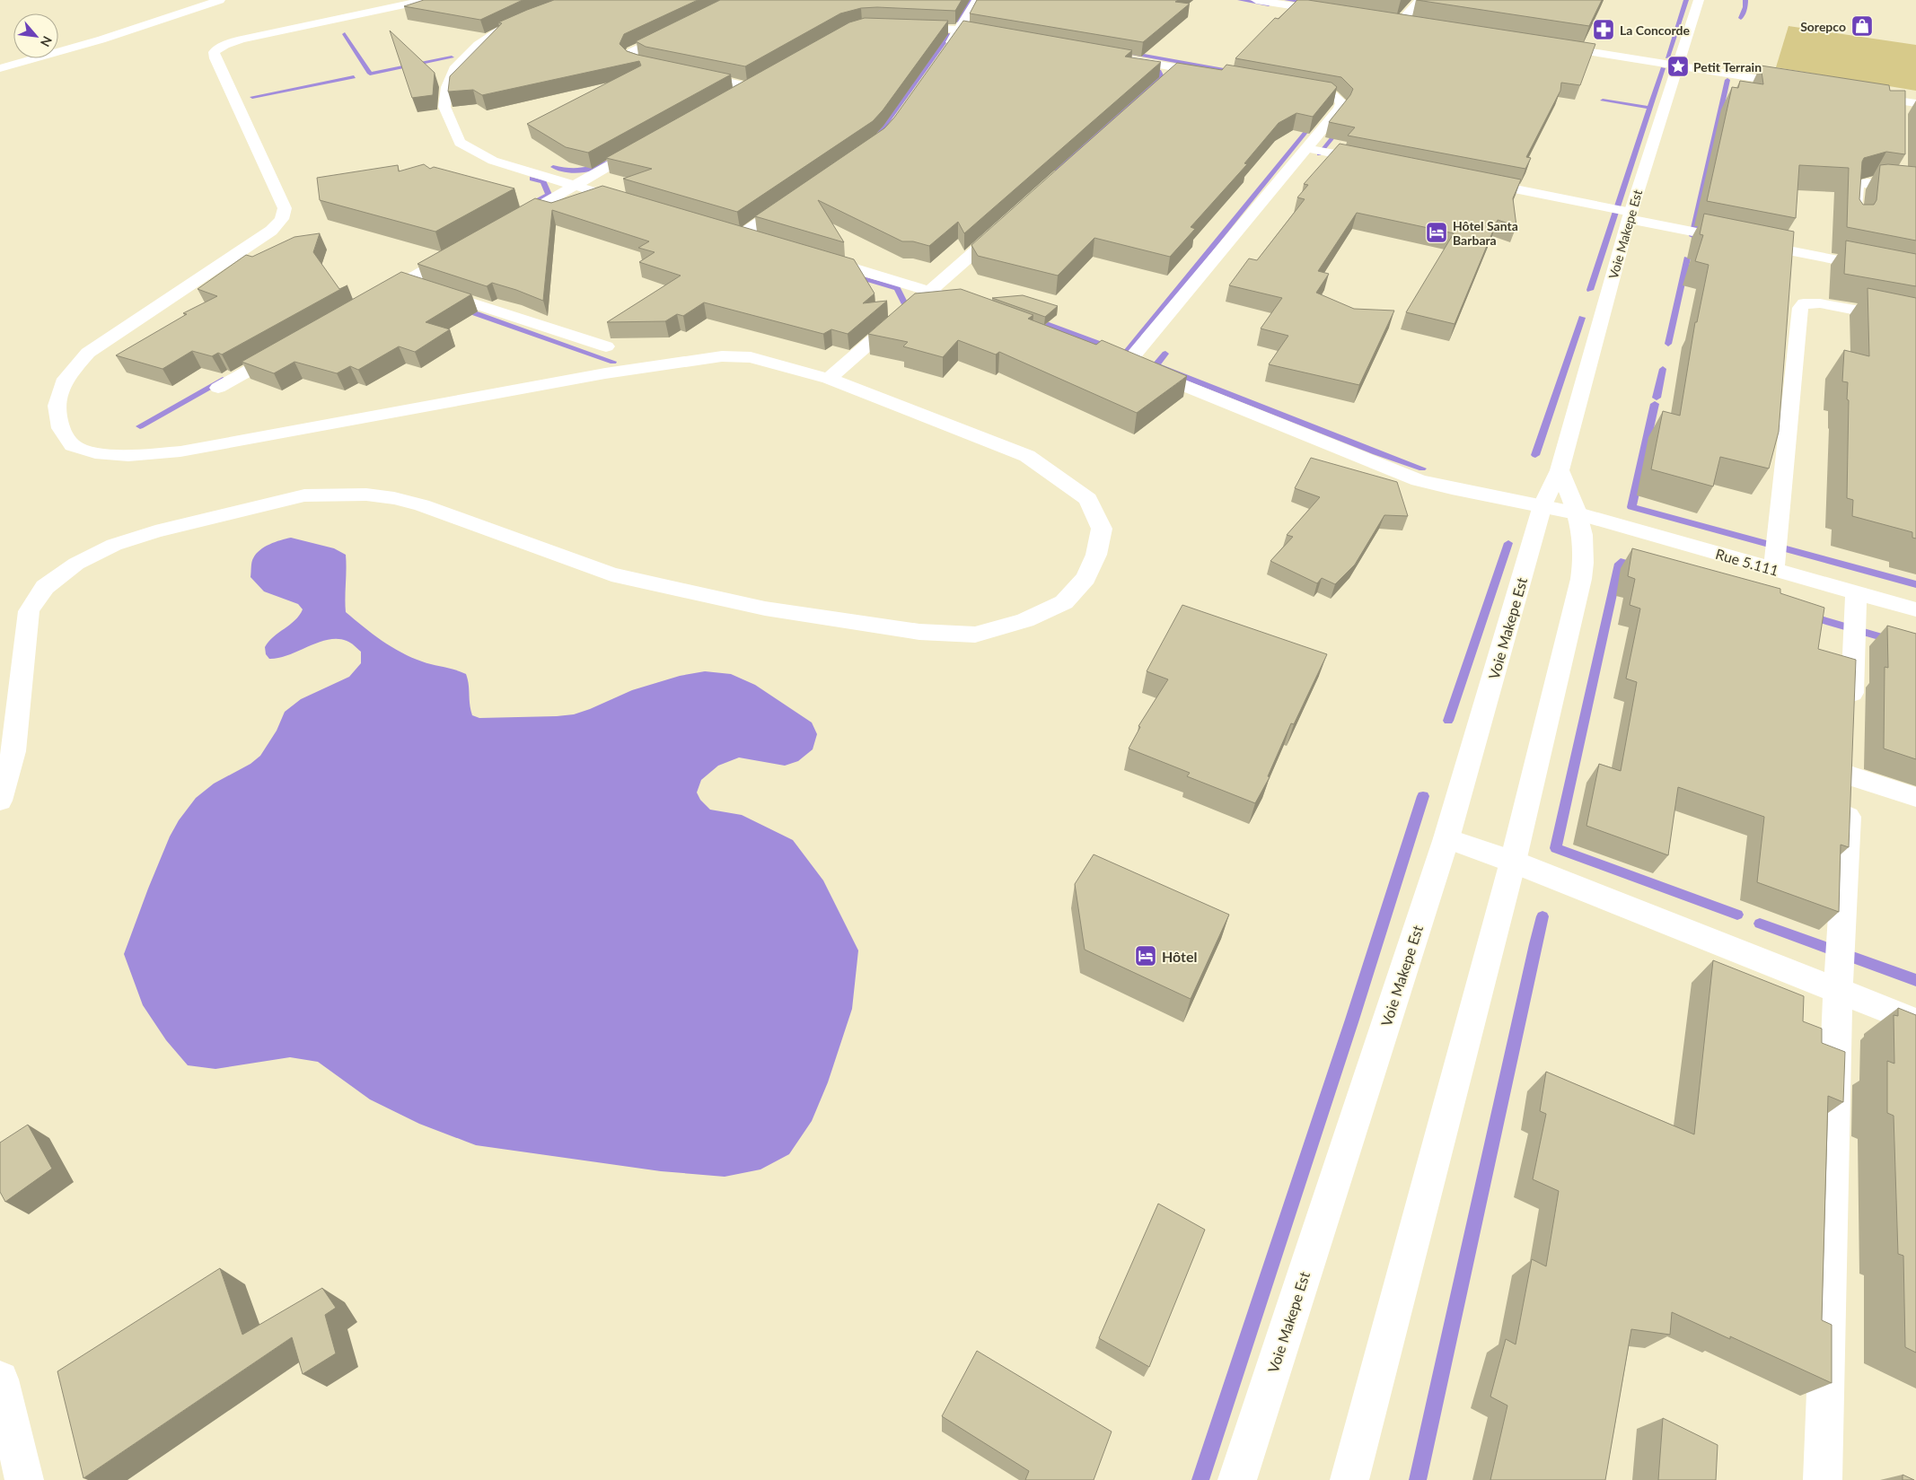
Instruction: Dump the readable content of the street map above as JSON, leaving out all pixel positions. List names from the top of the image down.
{
  "streets": {
    "street": ["Voie Makepe Est", "Rue 5.111"]
  },
  "crossings": [
    ["Voie Makepe Est", "Rue 5.111"]
  ],
  "places": {
    "shop": ["Sorepco"],
    "pharmacy": ["La Concorde"],
    "place": ["Petit Terrain"],
    "hotel": ["Hôtel Santa Barbara", "Hôtel"]
  },
  "north": "bottom right"
}
